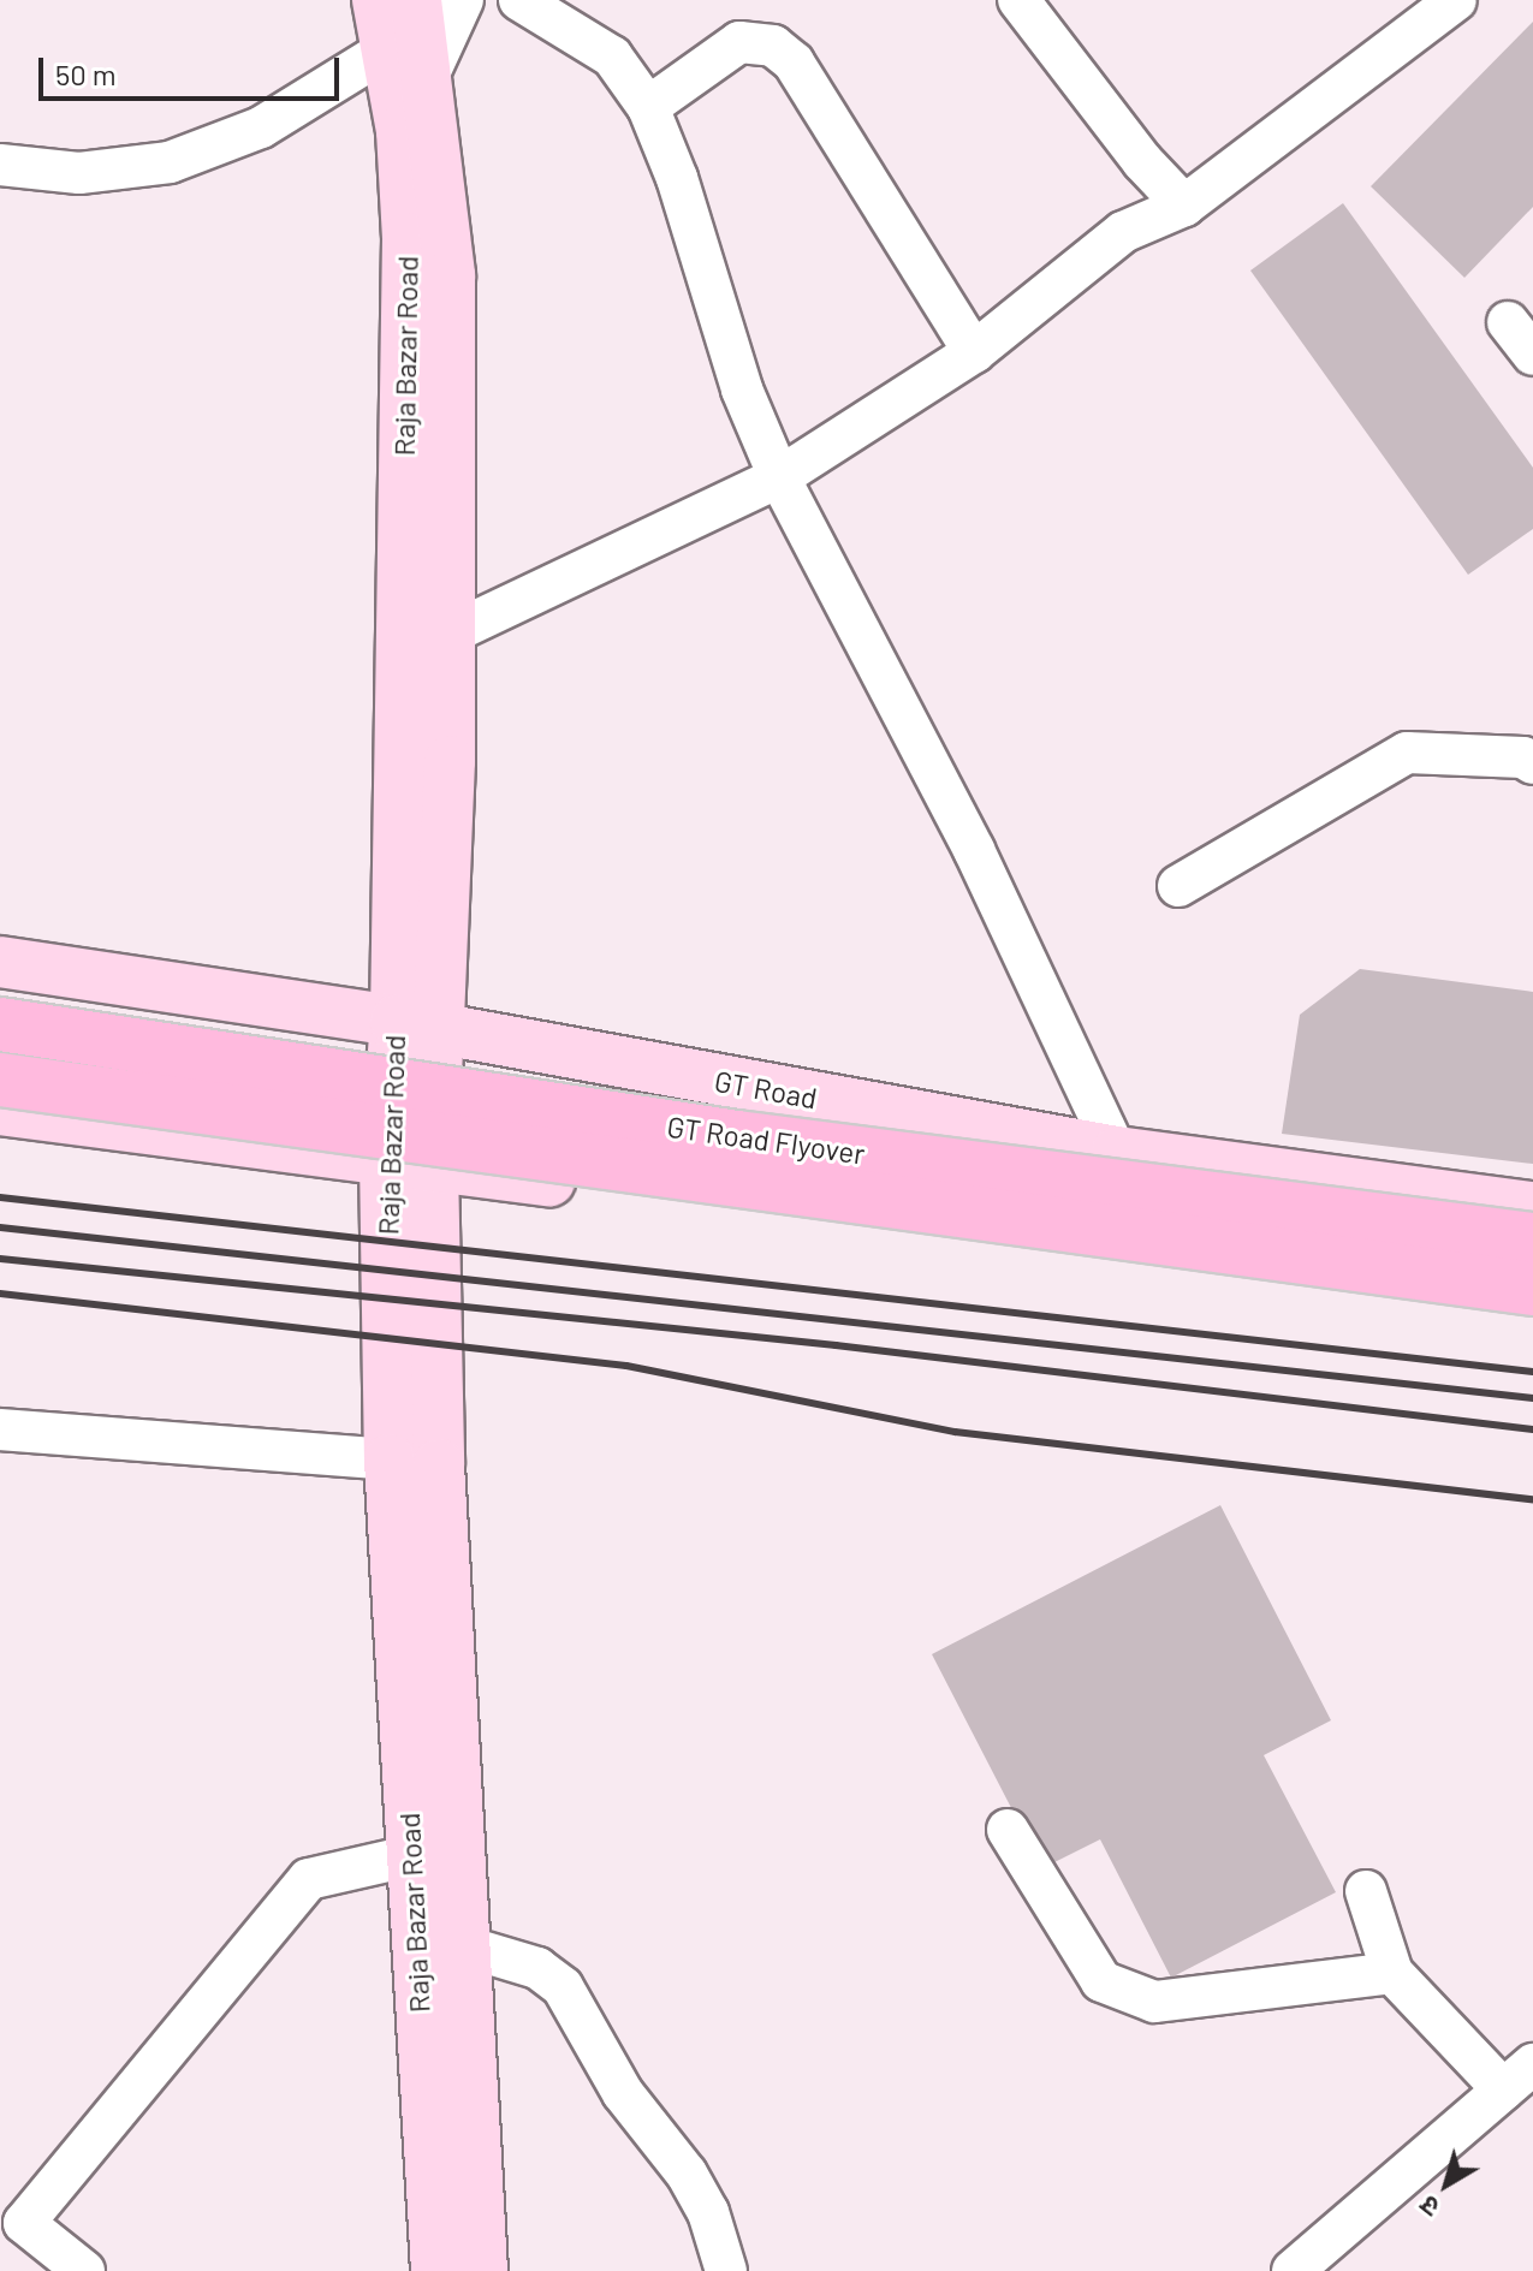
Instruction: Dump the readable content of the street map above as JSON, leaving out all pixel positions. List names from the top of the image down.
{
  "streets": {
    "highway": ["GT Road Flyover"],
    "main road": ["Raja Bazar Road", "GT Road"]
  },
  "crossings": [
    ["Raja Bazar Road", "GT Road"]
  ],
  "scale_bar": "50 m",
  "north": "bottom left"
}
